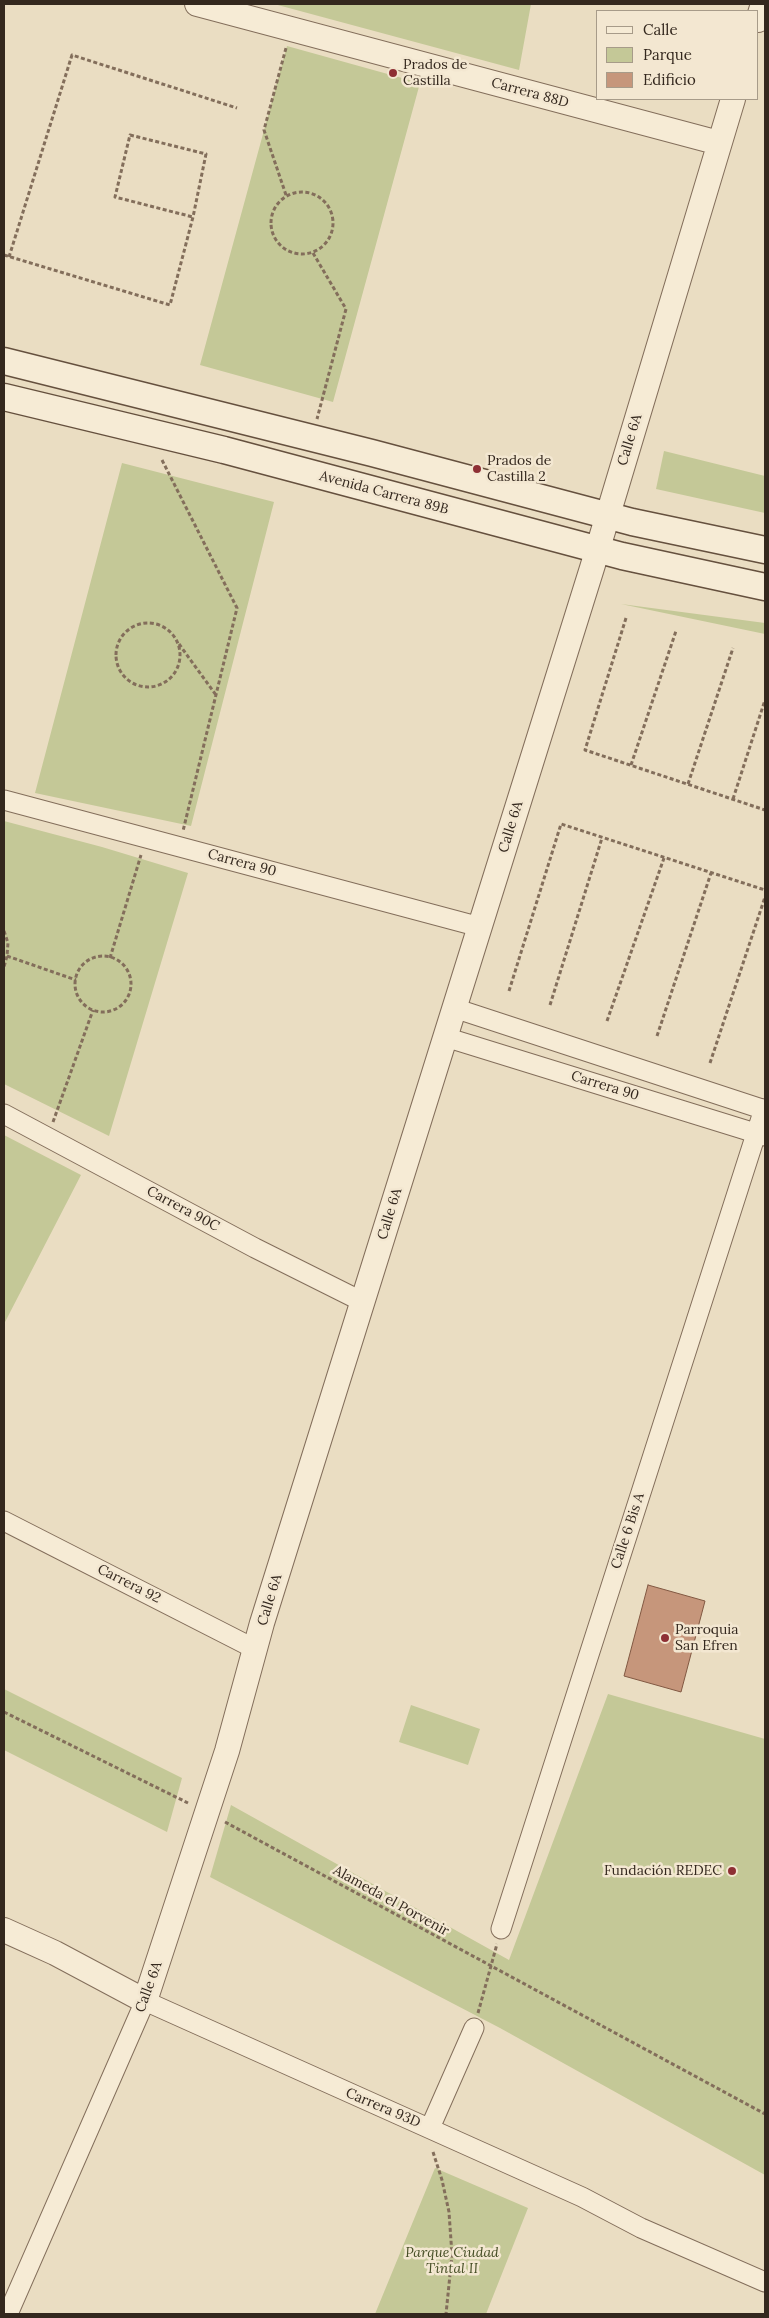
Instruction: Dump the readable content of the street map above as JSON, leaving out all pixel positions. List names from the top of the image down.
{
  "streets": {
    "main road": ["Avenida Carrera 89B"],
    "street": [
      "Carrera 88D",
      "Calle 6A",
      "Carrera 90",
      "Carrera 90C",
      "Calle 6 Bis A",
      "Carrera 92",
      "Carrera 93D"
    ],
    "path": ["Alameda el Porvenir"]
  },
  "crossings": [
    ["Carrera 88D", "Calle 6A"],
    ["Calle 6A", "Avenida Carrera 89B"],
    ["Calle 6A", "Carrera 90"],
    ["Calle 6A", "Carrera 90C"],
    ["Calle 6A", "Carrera 92"],
    ["Calle 6A", "Alameda el Porvenir"],
    ["Calle 6A", "Carrera 93D"],
    ["Carrera 90", "Calle 6 Bis A"]
  ],
  "parks": ["Parque Ciudad Tintal II"],
  "places": [
    "Prados de Castilla",
    "Prados de Castilla 2",
    "Parroquia San Efren",
    "Fundación REDEC"
  ],
  "legend": ["Calle", "Parque", "Edificio"]
}
